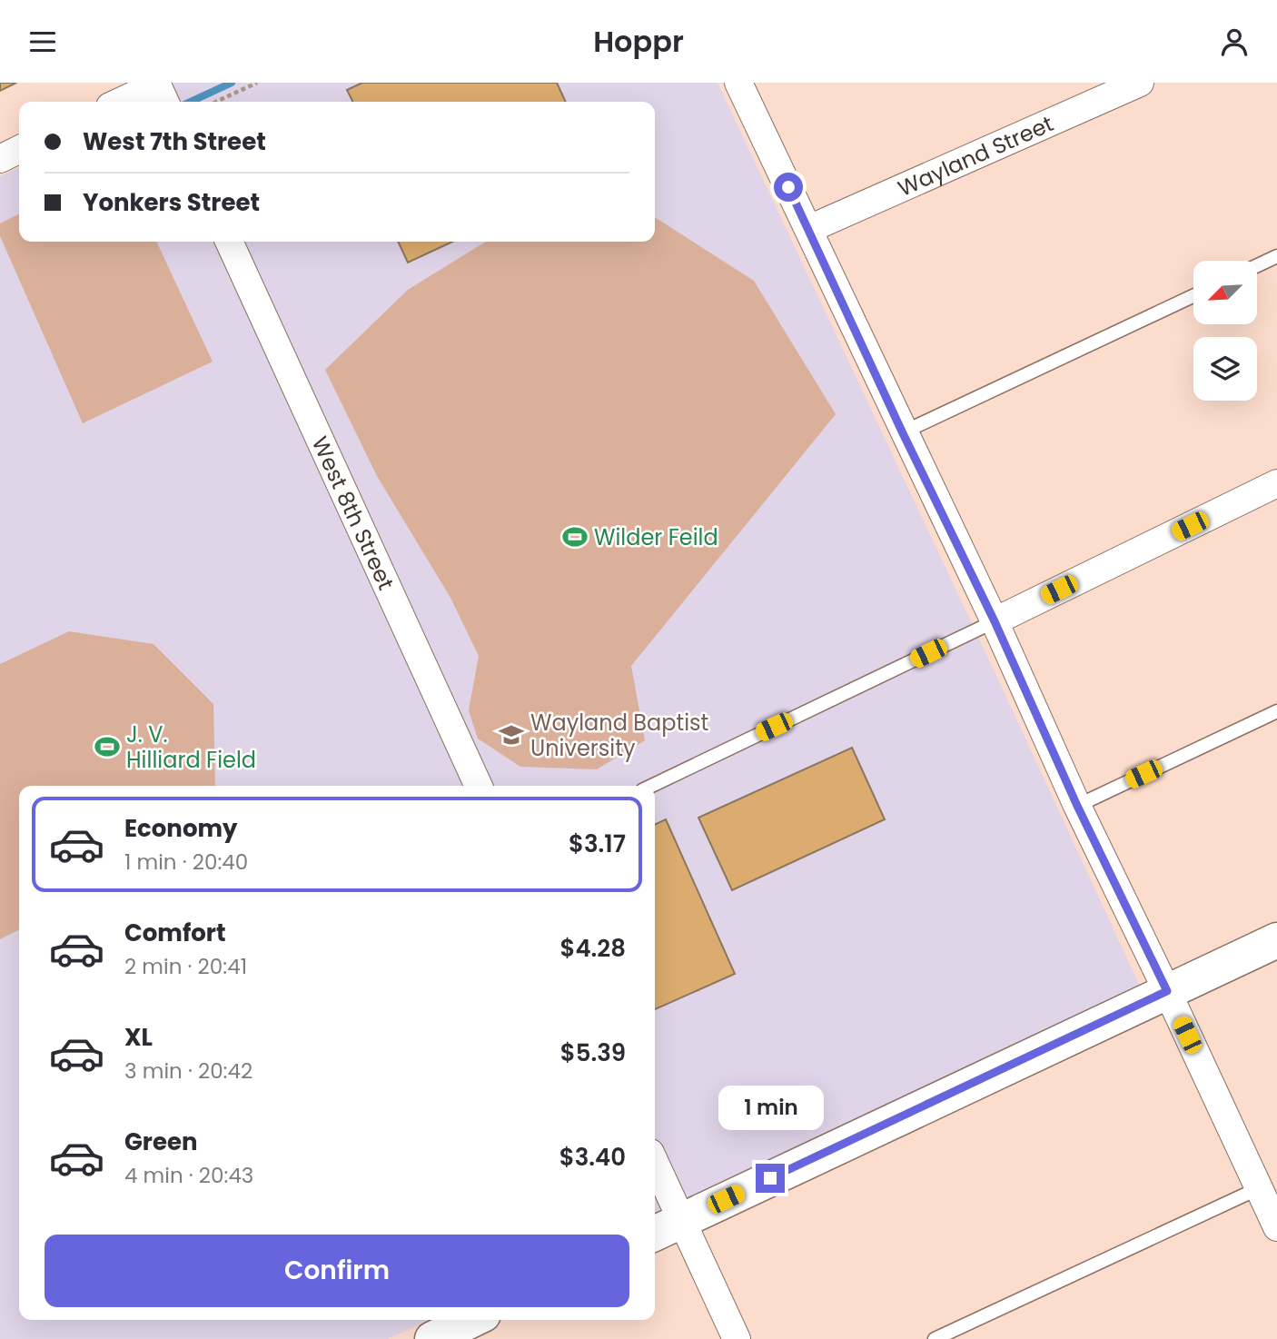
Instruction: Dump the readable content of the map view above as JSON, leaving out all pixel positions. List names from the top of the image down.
{
  "streets": {
    "street": ["Wayland Street", "West 8th Street"]
  },
  "places": {
    "sports": ["Wilder Feild", "J. V. Hilliard Field"],
    "school or university": ["Wayland Baptist University"]
  },
  "north": "bottom left",
  "page": {
    "header": "Hoppr",
    "banner": ["West 7th Street", "Yonkers Street"],
    "list": [
      {
        "name": "Economy",
        "note": "1 min · 20:40",
        "value": "$3.17"
      },
      {
        "name": "Comfort",
        "note": "2 min · 20:41",
        "value": "$4.28"
      },
      {
        "name": "XL",
        "note": "3 min · 20:42",
        "value": "$5.39"
      },
      {
        "name": "Green",
        "note": "4 min · 20:43",
        "value": "$3.40"
      }
    ],
    "bubble": "1 min",
    "buttons": "Confirm"
  }
}
